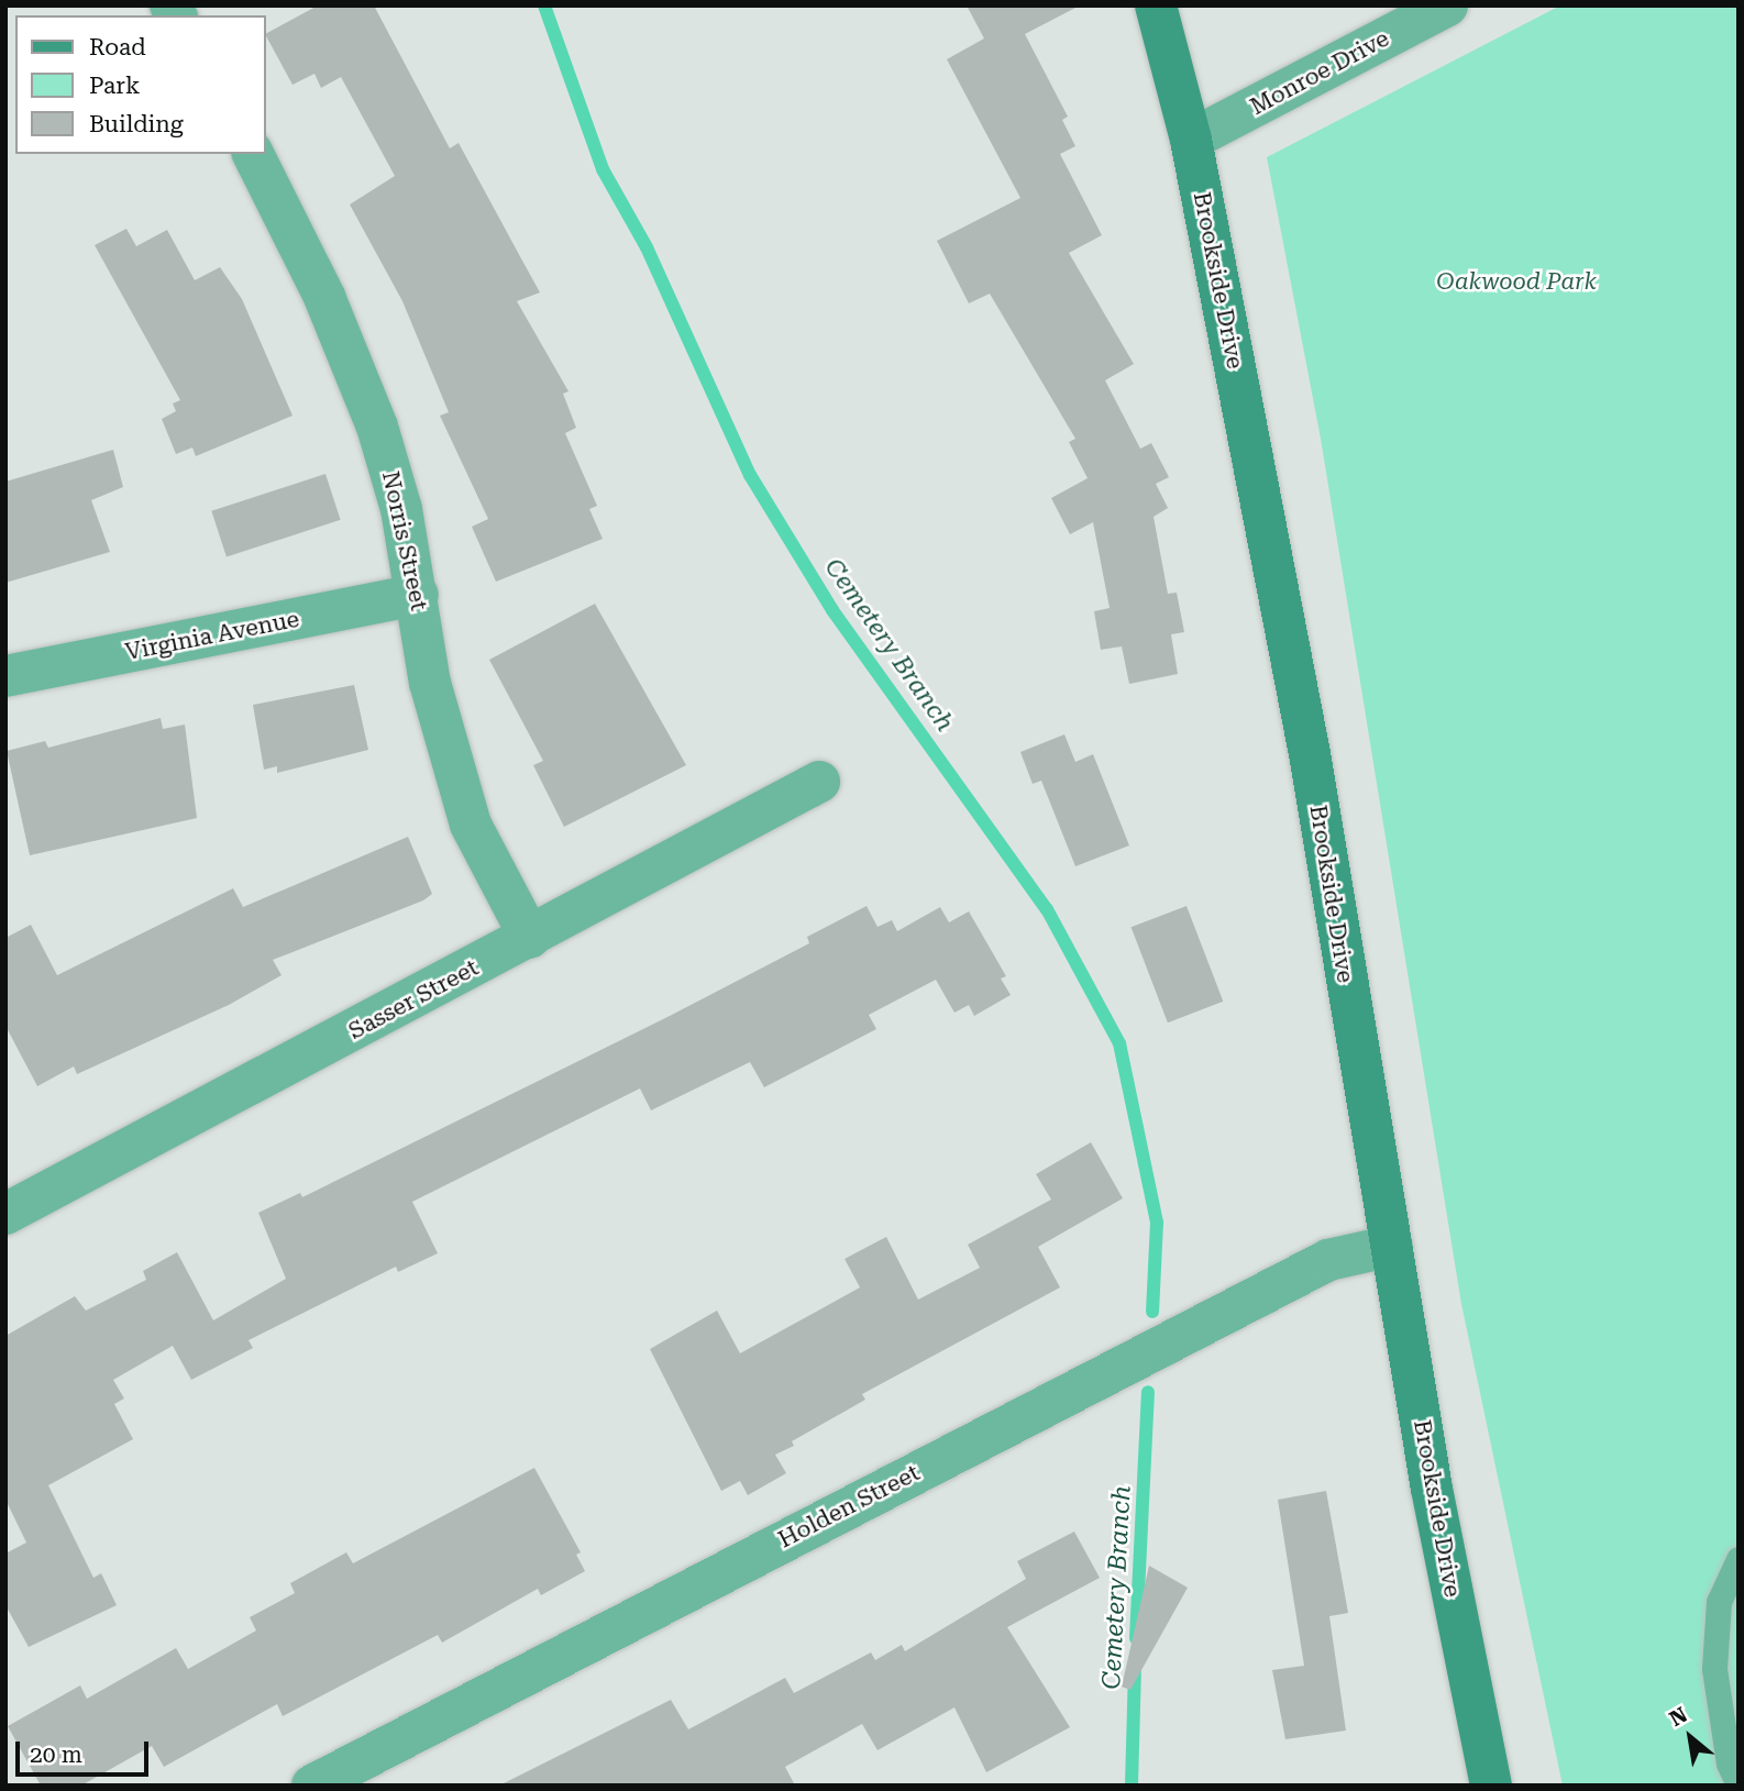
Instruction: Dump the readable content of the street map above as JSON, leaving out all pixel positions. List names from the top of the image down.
{
  "streets": {
    "street": [
      "Monroe Drive",
      "Brookside Drive",
      "Norris Street",
      "Virginia Avenue",
      "Sasser Street",
      "Holden Street"
    ]
  },
  "crossings": [
    ["Monroe Drive", "Brookside Drive"],
    ["Brookside Drive", "Holden Street"],
    ["Norris Street", "Virginia Avenue"],
    ["Norris Street", "Sasser Street"]
  ],
  "water": ["Cemetery Branch"],
  "parks": ["Oakwood Park"],
  "legend": ["Road", "Park", "Building"],
  "scale_bar": "20 m",
  "north": "top left"
}
